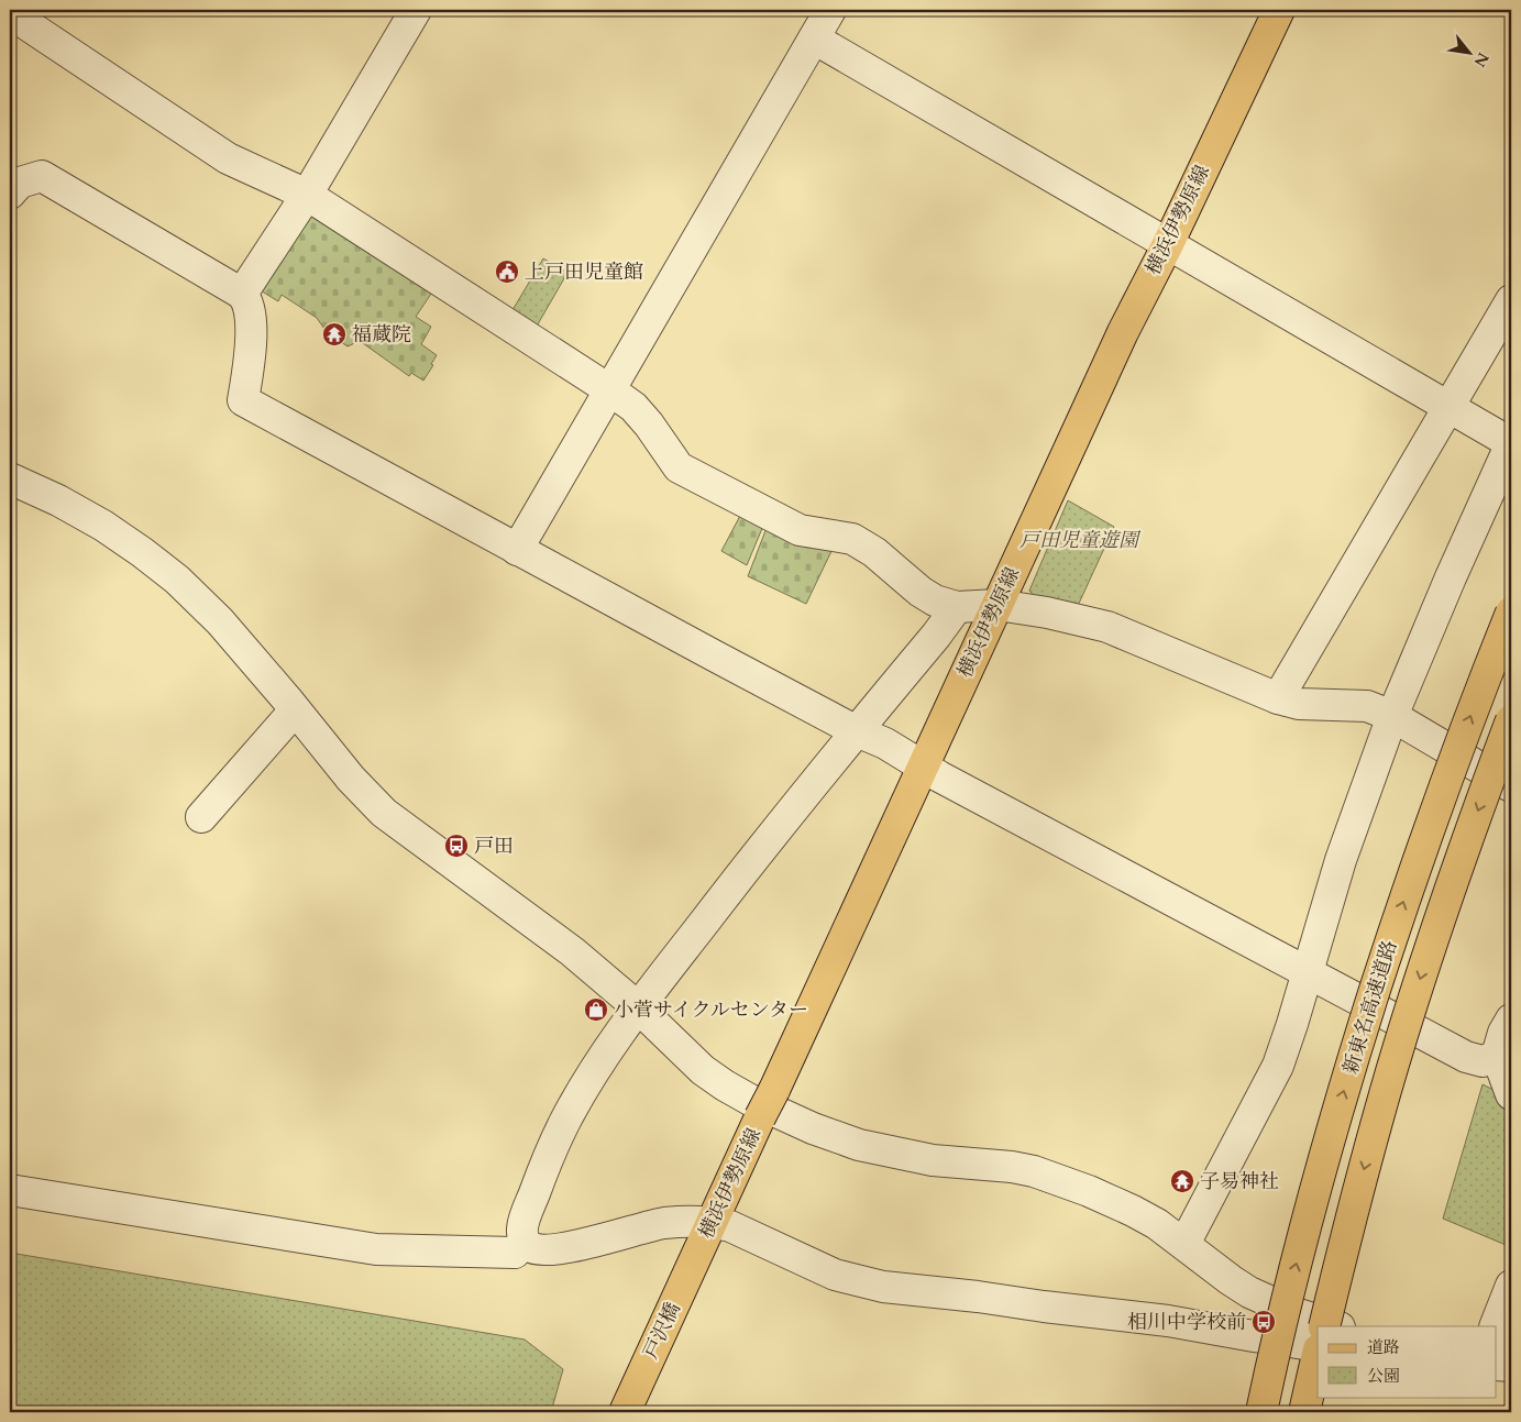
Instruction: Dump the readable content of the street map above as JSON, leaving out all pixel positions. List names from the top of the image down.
{
  "streets": {
    "main road": ["横浜伊勢原線", "新東名高速道路", "戸沢橋"]
  },
  "crossings": [
    ["横浜伊勢原線", "戸沢橋"]
  ],
  "parks": ["戸田児童遊園"],
  "places": {
    "public building": ["上戸田児童館"],
    "temple": ["福蔵院", "子易神社"],
    "bus stop": ["戸田", "相川中学校前"],
    "shop": ["小菅サイクルセンター"]
  },
  "legend": ["道路", "公園"],
  "north": "bottom right"
}
